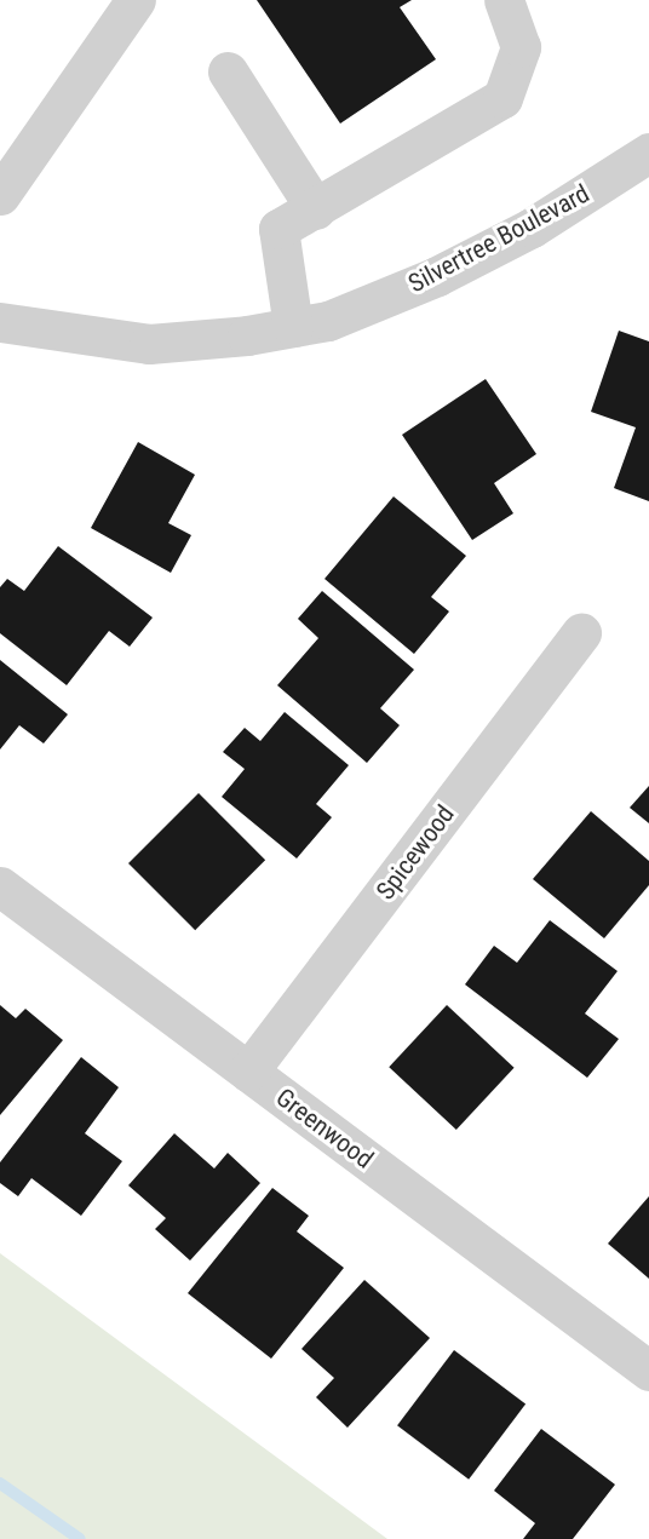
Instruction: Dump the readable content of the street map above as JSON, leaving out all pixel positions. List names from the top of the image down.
{
  "streets": {
    "street": ["Silvertree Boulevard", "Spicewood", "Greenwood"]
  },
  "crossings": [
    ["Spicewood", "Greenwood"]
  ]
}
